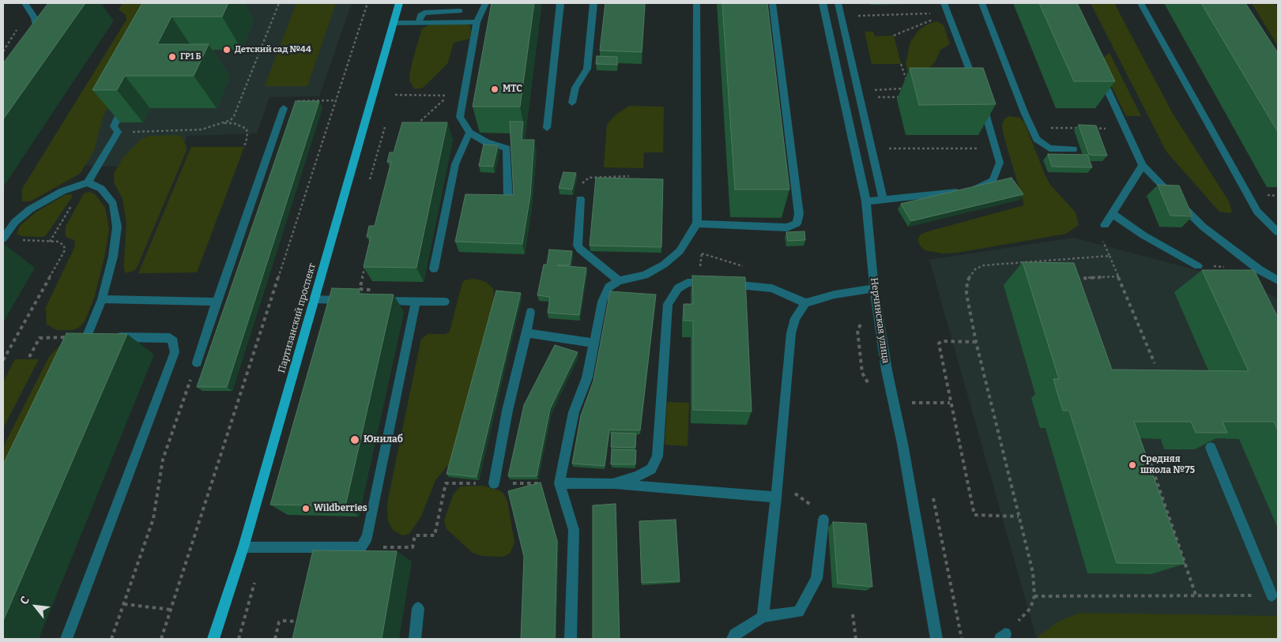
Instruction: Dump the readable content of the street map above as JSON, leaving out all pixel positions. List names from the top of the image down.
{
  "streets": {
    "main road": ["Партизанский проспект"],
    "street": ["Нерчинская улица"]
  },
  "places": [
    "Детский сад №44",
    "ГР1 Б",
    "МТС",
    "Юнилаб",
    "Средняя школа №75",
    "Wildberries"
  ],
  "north": "top left"
}
